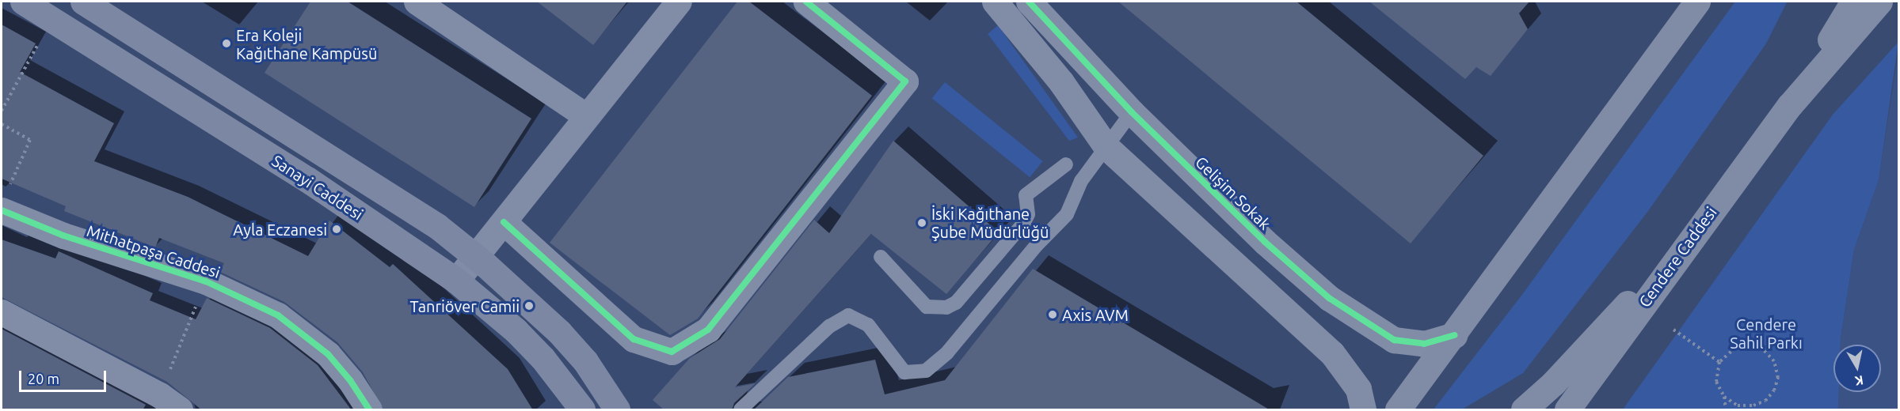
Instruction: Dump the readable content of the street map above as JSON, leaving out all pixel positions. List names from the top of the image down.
{
  "streets": {
    "main road": ["Sanayi Caddesi", "Cendere Caddesi"],
    "street": ["Gelişim Sokak", "Mithatpaşa Caddesi"]
  },
  "parks": ["Cendere Sahil Parkı"],
  "places": [
    "Era Koleji Kağıthane Kampüsü",
    "İski Kağıthane Şube Müdürlüğü",
    "Ayla Eczanesi",
    "Tanriöver Camii",
    "Axis AVM"
  ],
  "scale_bar": "20 m",
  "north": "bottom"
}
